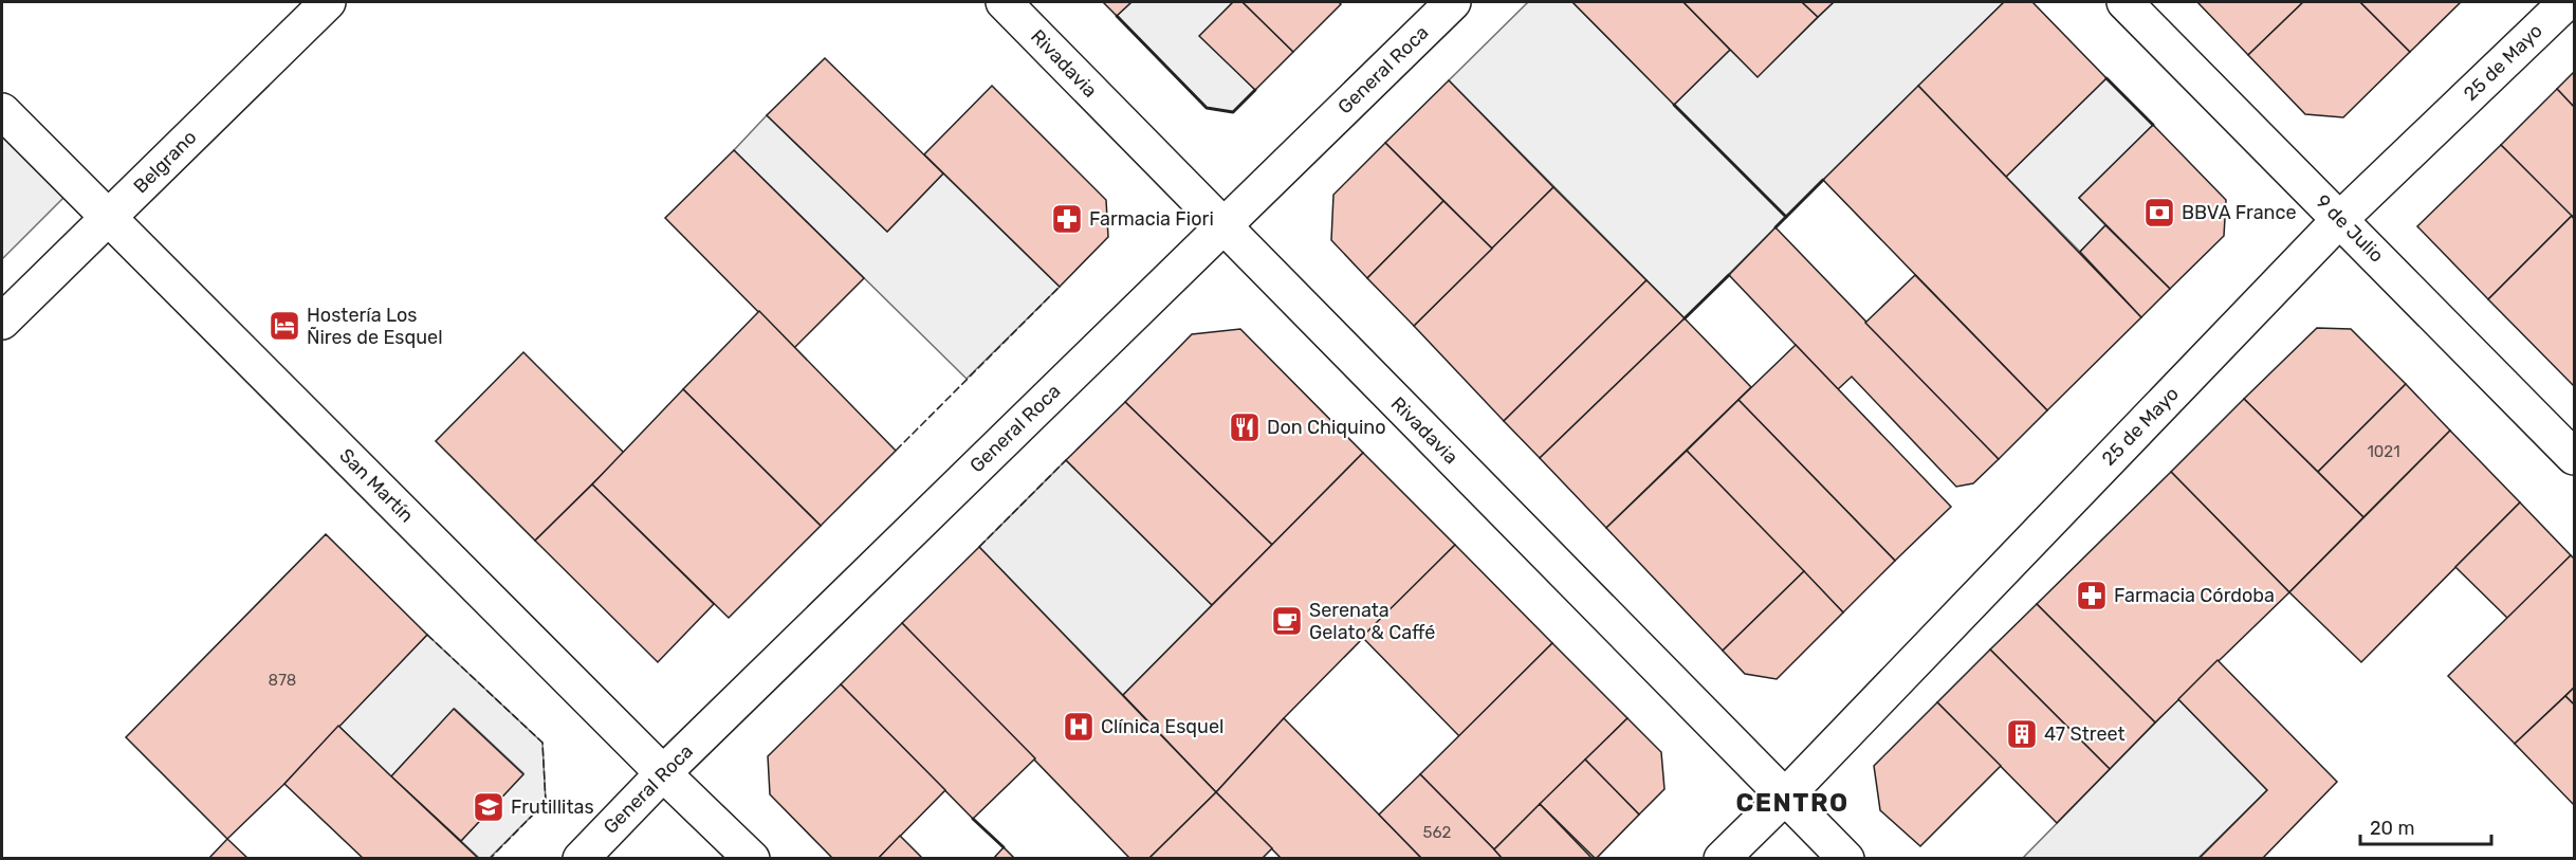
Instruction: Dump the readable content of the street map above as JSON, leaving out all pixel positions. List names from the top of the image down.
{
  "streets": {
    "street": [
      "25 de Mayo",
      "Rivadavia",
      "General Roca",
      "Belgrano",
      "9 de Julio",
      "San Martín"
    ]
  },
  "crossings": [
    ["25 de Mayo", "Rivadavia"],
    ["25 de Mayo", "9 de Julio"],
    ["Rivadavia", "General Roca"],
    ["General Roca", "San Martín"],
    ["Belgrano", "San Martín"]
  ],
  "districts": ["CENTRO"],
  "places": {
    "bank": ["BBVA France"],
    "pharmacy": ["Farmacia Fiori", "Farmacia Córdoba"],
    "hotel": ["Hostería Los Ñires de Esquel"],
    "restaurant": ["Don Chiquino"],
    "cafe": ["Serenata Gelato & Caffé"],
    "hospital": ["Clínica Esquel"],
    "building": ["47 Street"],
    "school or university": ["Frutillitas"]
  },
  "house_numbers": ["1021", "878", "562"],
  "scale_bar": "20 m"
}
